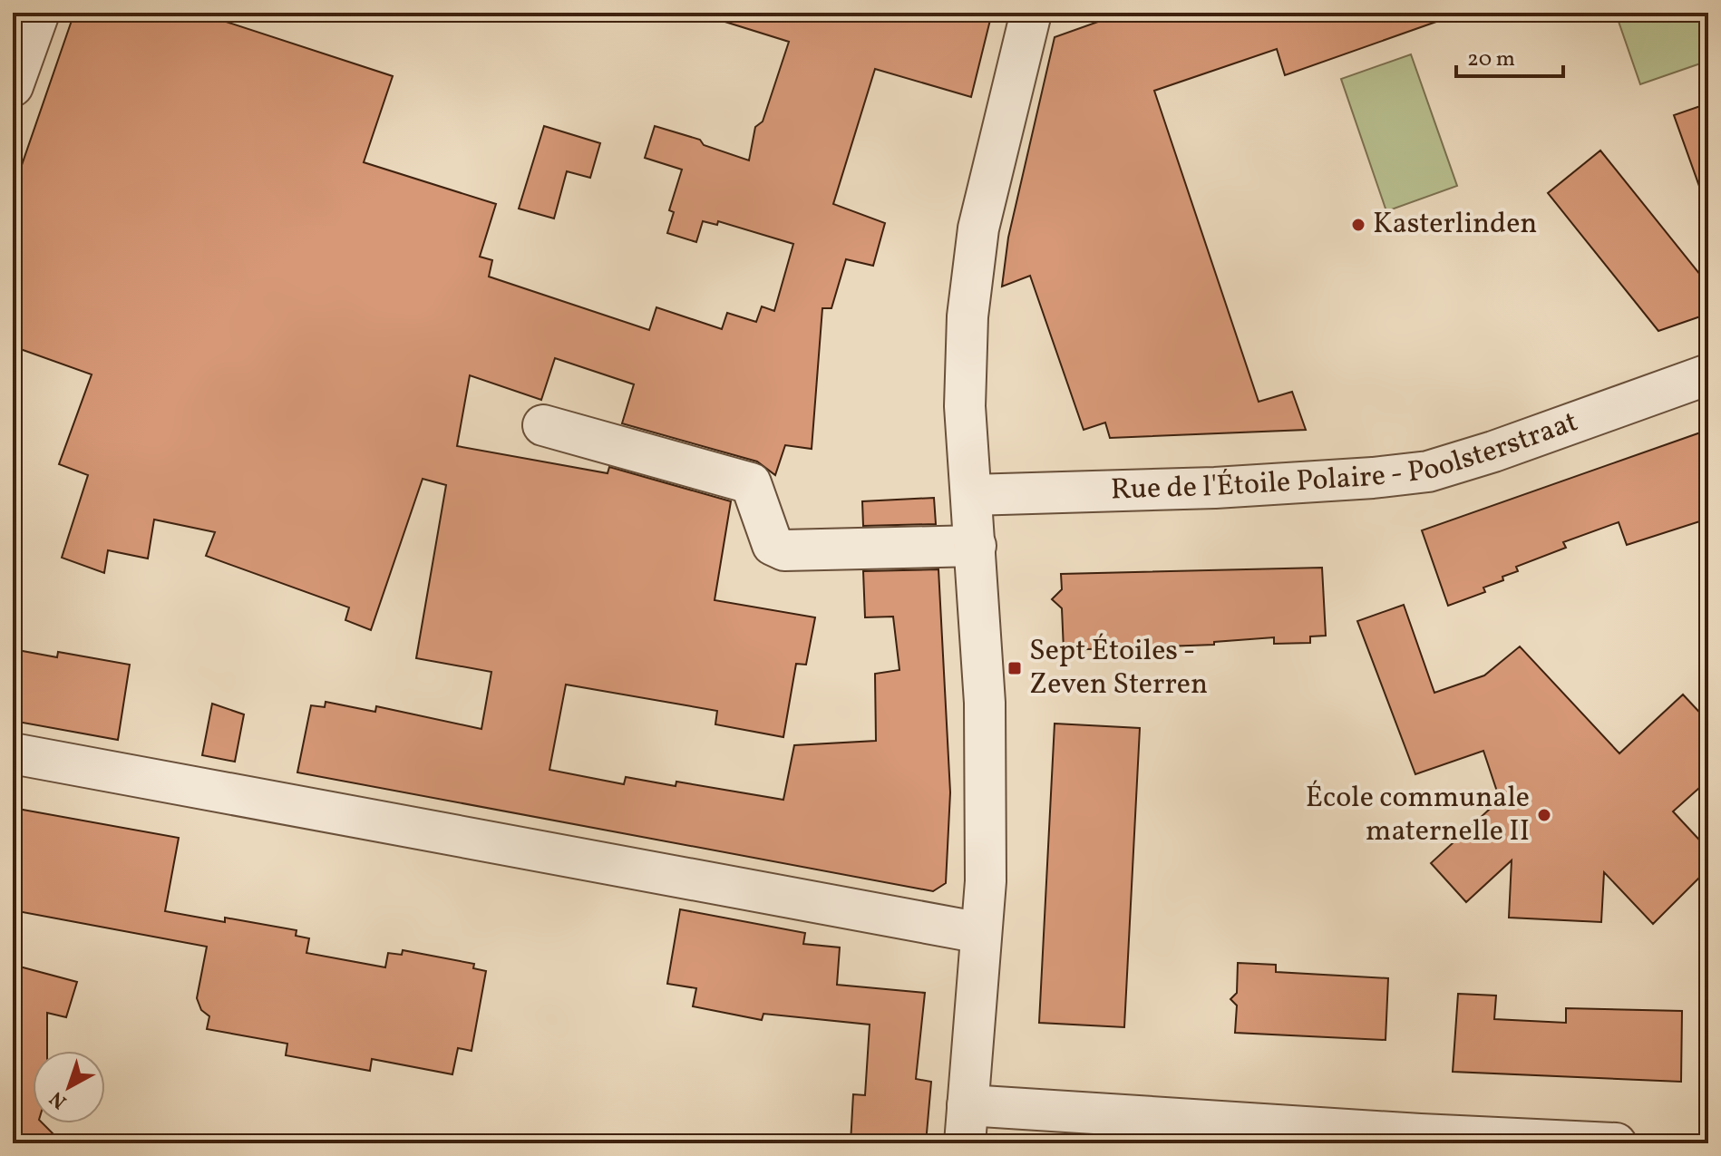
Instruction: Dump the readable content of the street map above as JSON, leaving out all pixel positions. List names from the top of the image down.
{
  "streets": {
    "street": ["Rue de l'Étoile Polaire - Poolsterstraat"]
  },
  "places": {
    "other": ["Kasterlinden", "École communale maternelle II"],
    "transit": ["Sept Étoiles - Zeven Sterren"]
  },
  "scale_bar": "20 m",
  "north": "bottom left"
}
